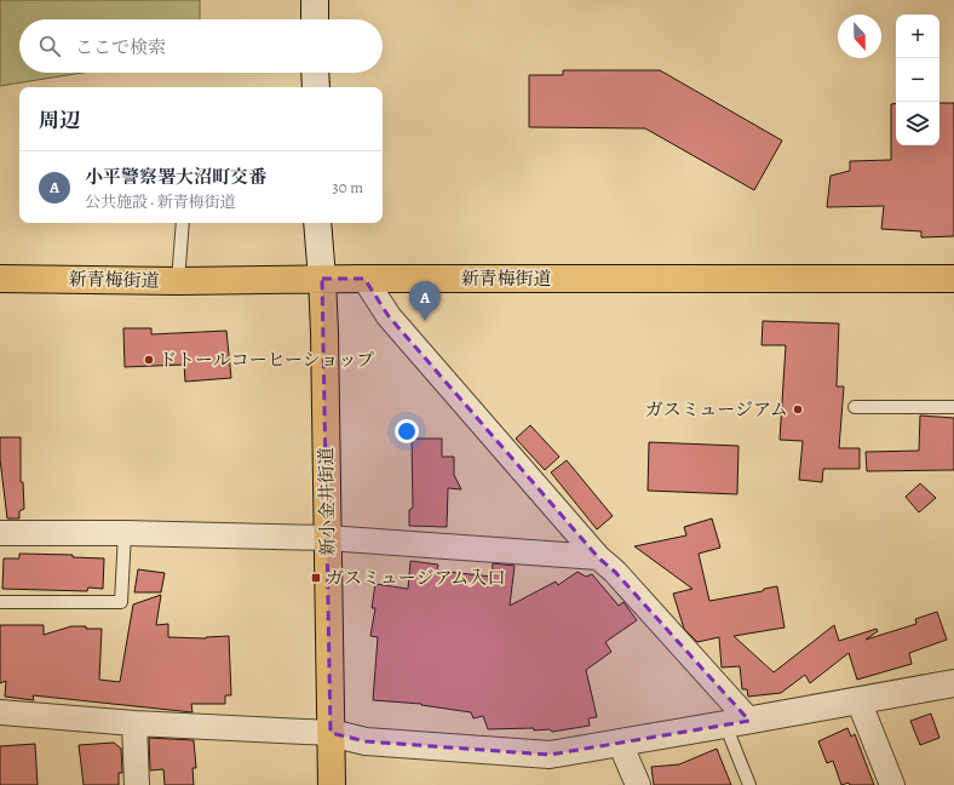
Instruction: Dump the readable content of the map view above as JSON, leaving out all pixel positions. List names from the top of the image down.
{
  "streets": {
    "main road": ["新青梅街道", "新小金井街道"]
  },
  "crossings": [
    ["新青梅街道", "新小金井街道"]
  ],
  "places": {
    "other": ["ドトールコーヒーショップ", "ガスミュージアム"],
    "transit": ["ガスミュージアム入口"]
  },
  "north": "bottom",
  "page": {
    "map_buttons": ["+", "−"],
    "search": "ここで検索",
    "heading": "周辺",
    "list": [
      {
        "mark": "A",
        "name": "小平警察署大沼町交番",
        "note": "公共施設 · 新青梅街道",
        "value": "30 m"
      }
    ],
    "pins": "A"
  }
}
